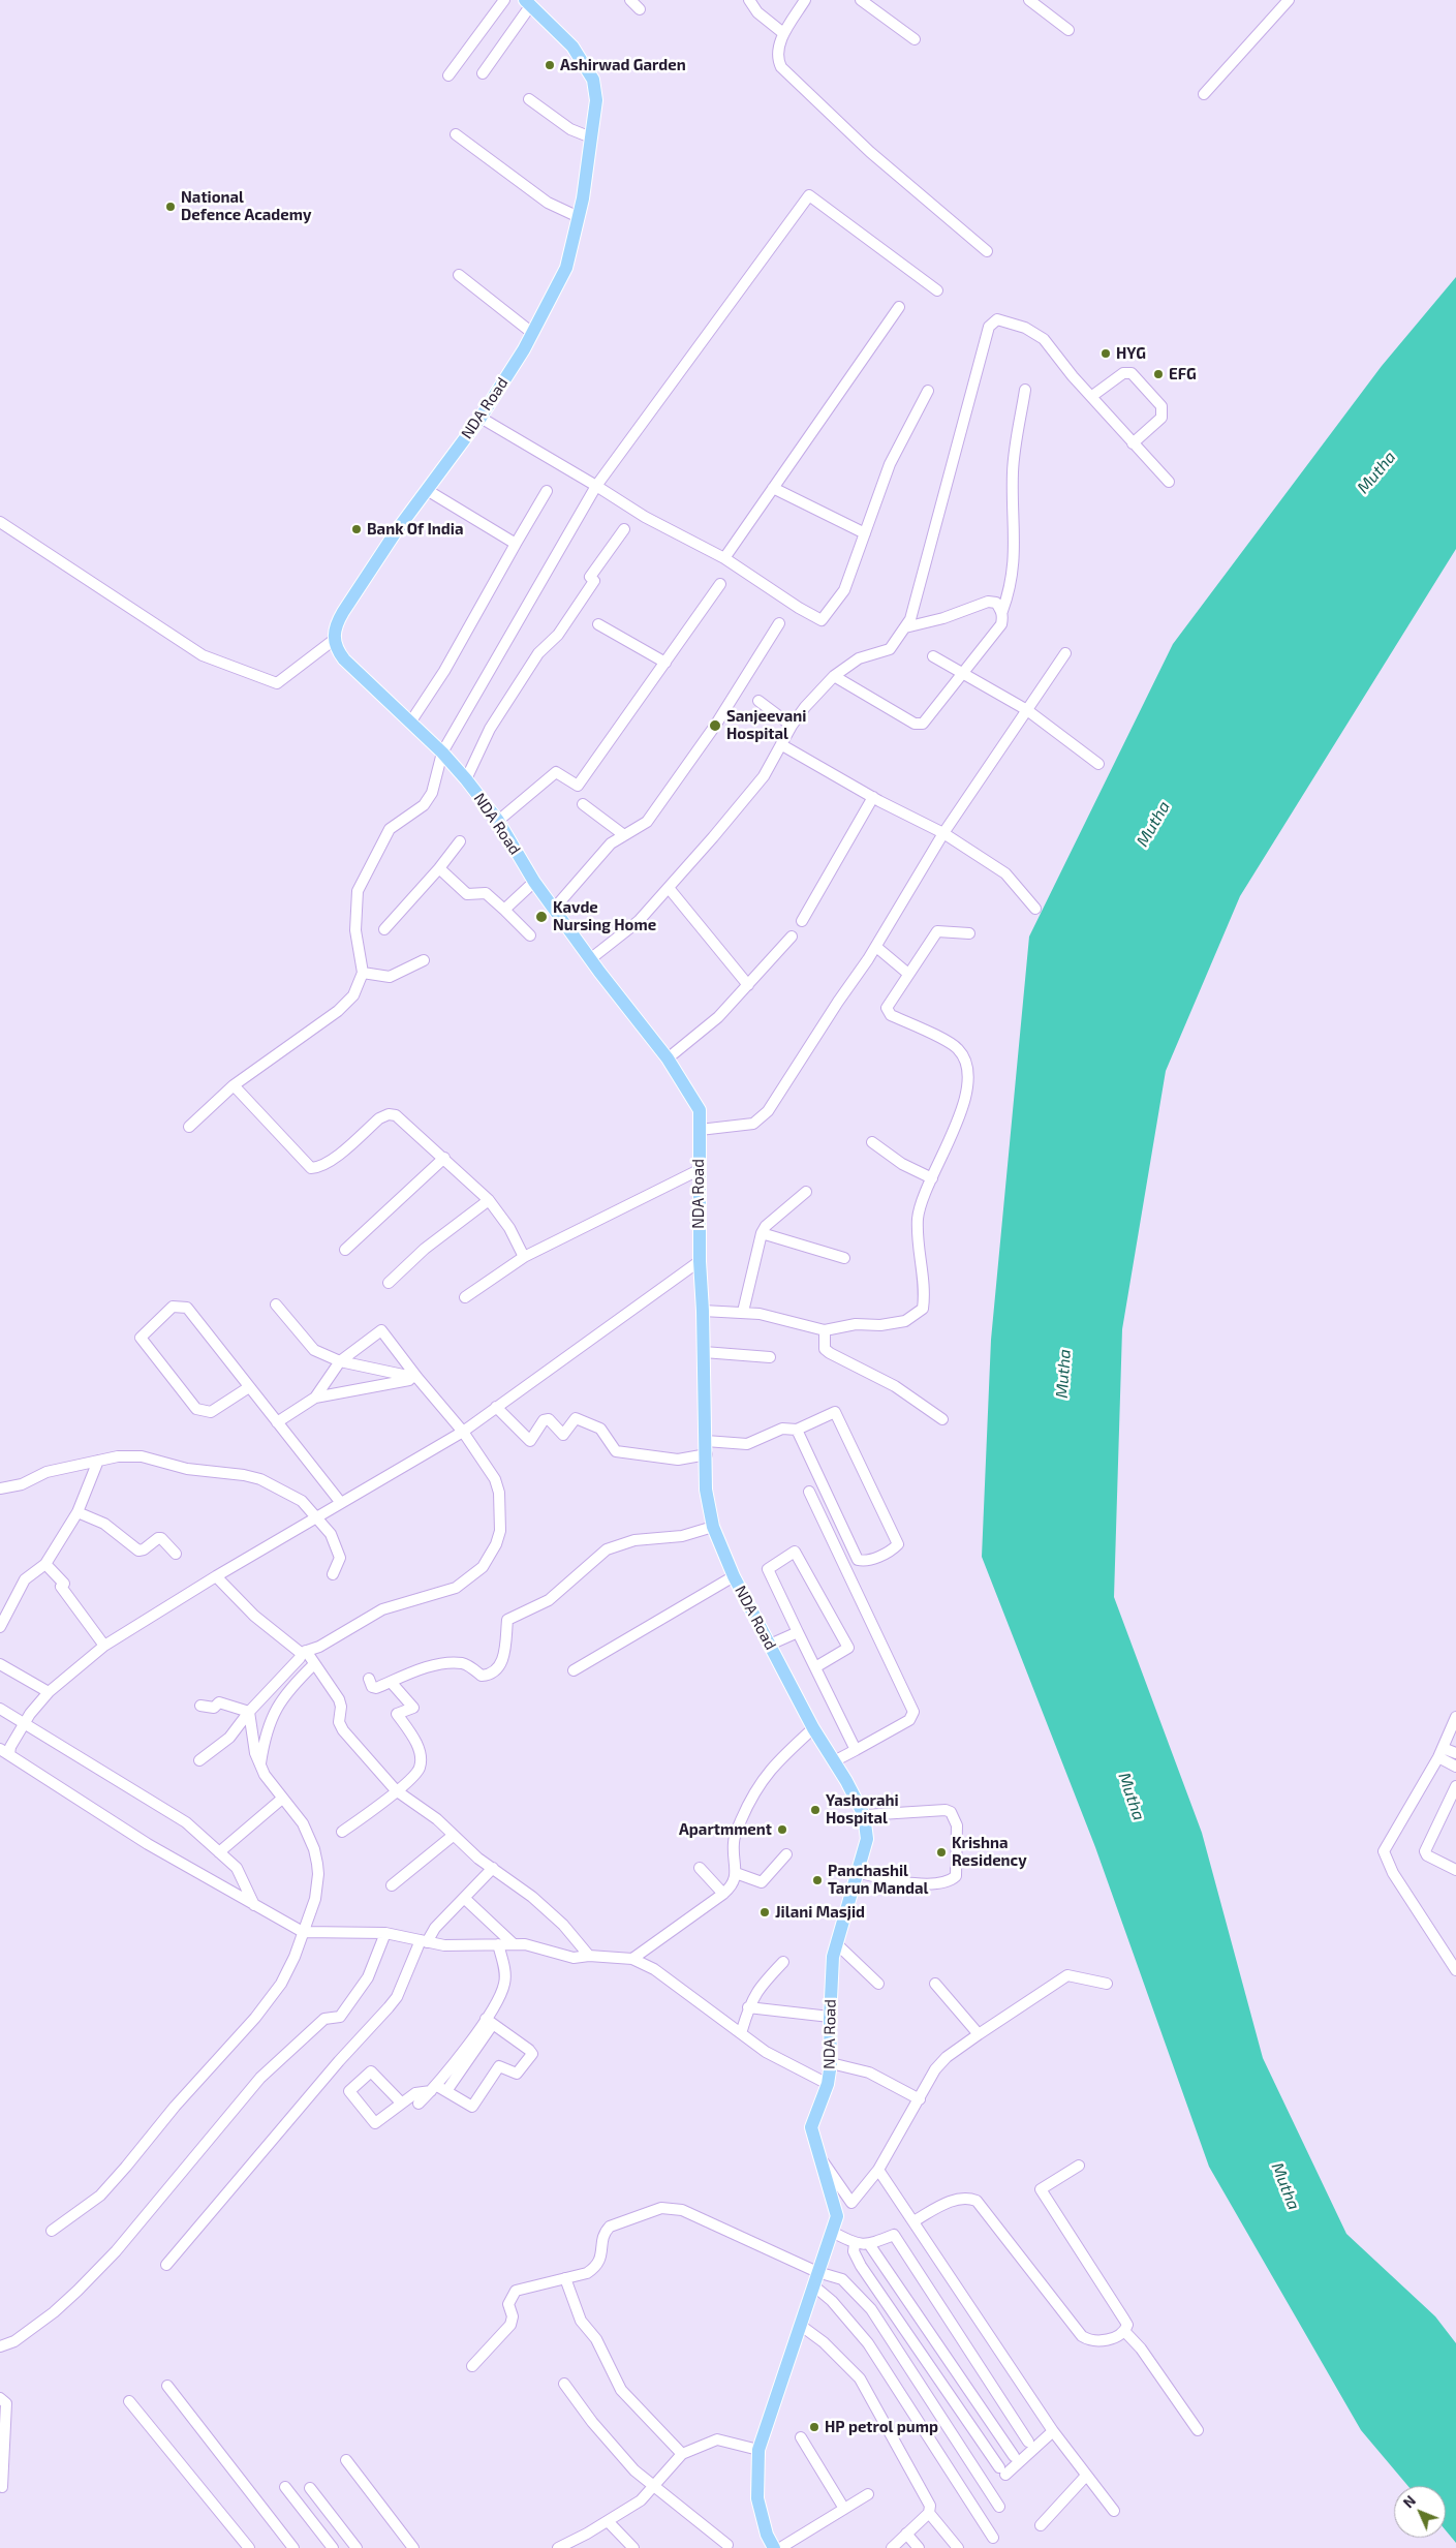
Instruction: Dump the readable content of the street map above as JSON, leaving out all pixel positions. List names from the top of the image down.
{
  "streets": {
    "main road": ["NDA Road"]
  },
  "water": ["Mutha"],
  "places": [
    "Ashirwad Garden",
    "National Defence Academy",
    "HYG",
    "EFG",
    "Bank Of India",
    "Sanjeevani Hospital",
    "Kavde Nursing Home",
    "Yashorahi Hospital",
    "Apartmment",
    "Krishna Residency",
    "Panchashil Tarun Mandal",
    "Jilani Masjid",
    "HP petrol pump"
  ],
  "north": "top left"
}
